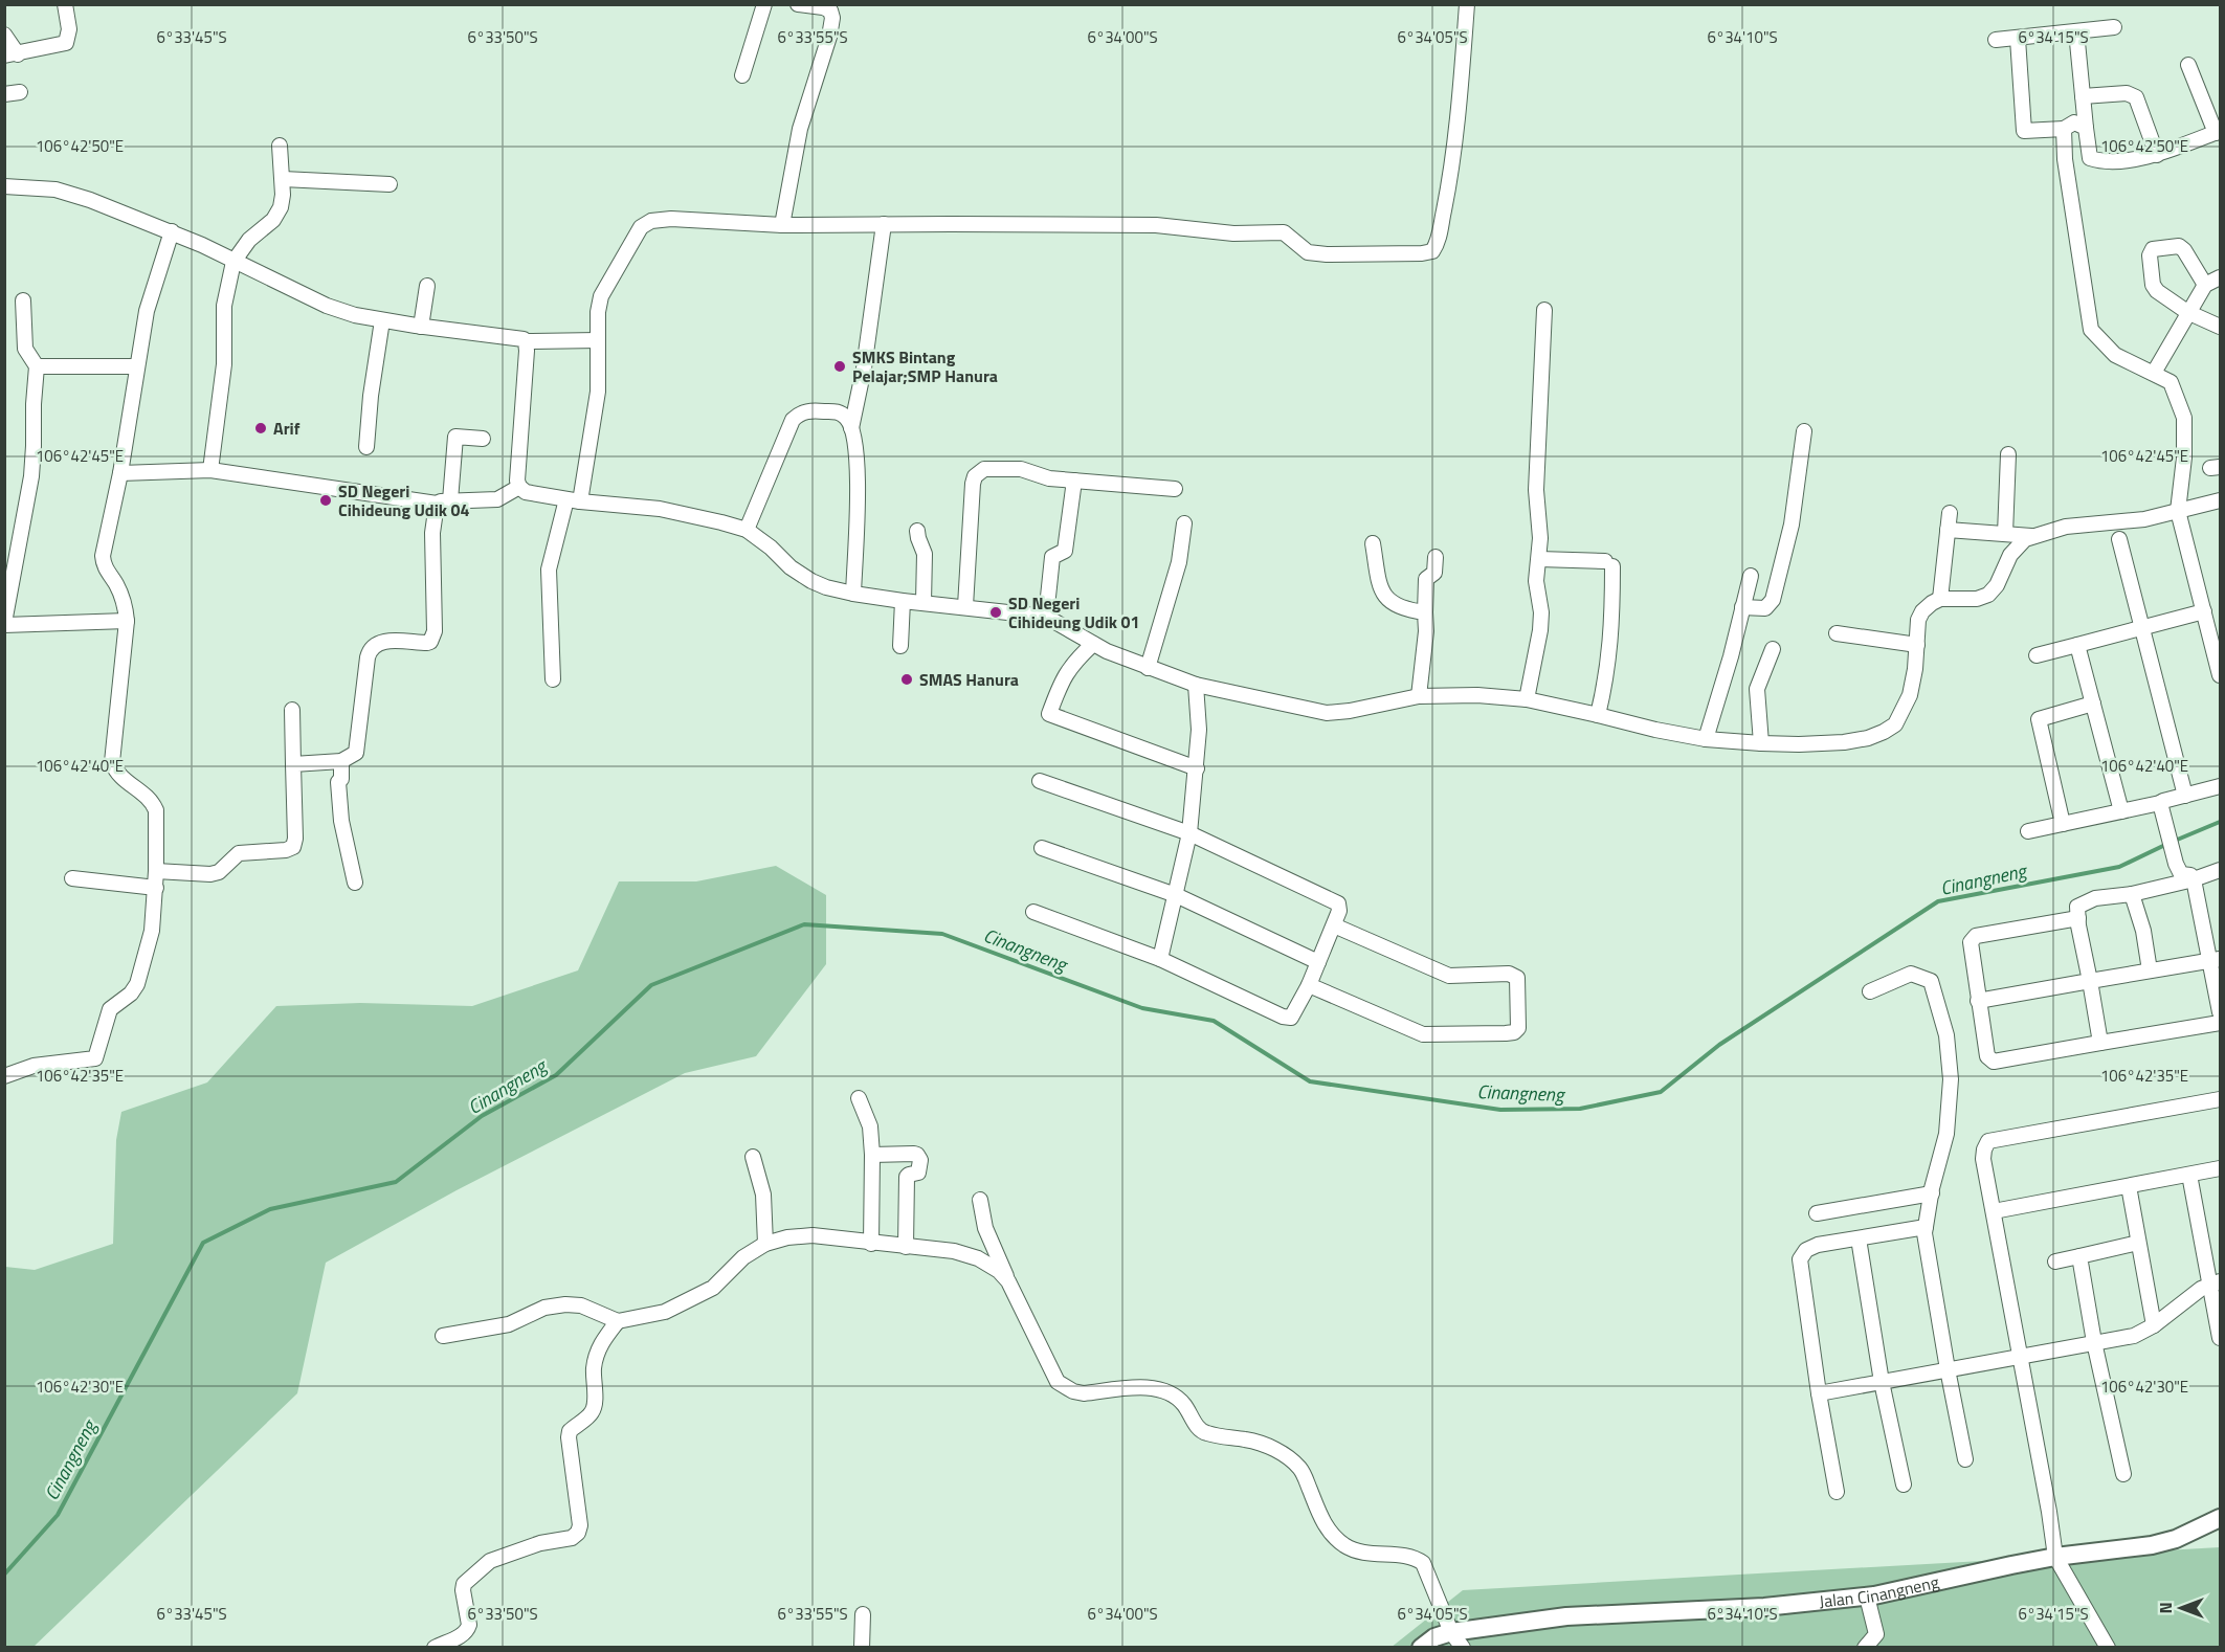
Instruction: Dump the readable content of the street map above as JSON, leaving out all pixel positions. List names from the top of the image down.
{
  "streets": {
    "street": ["Jalan Cinangneng"]
  },
  "water": ["Cinangneng"],
  "places": [
    "SMKS Bintang Pelajar;SMP Hanura",
    "Arif",
    "SD Negeri Cihideung Udik 04",
    "SD Negeri Cihideung Udik 01",
    "SMAS Hanura"
  ],
  "north": "left",
  "coordinates": [
    "6°33'45\"S",
    "6°33'50\"S",
    "6°33'55\"S",
    "6°34'00\"S",
    "6°34'05\"S",
    "6°34'10\"S",
    "6°34'15\"S",
    "106°42'50\"E",
    "106°42'45\"E",
    "106°42'40\"E",
    "106°42'35\"E",
    "106°42'30\"E"
  ]
}
